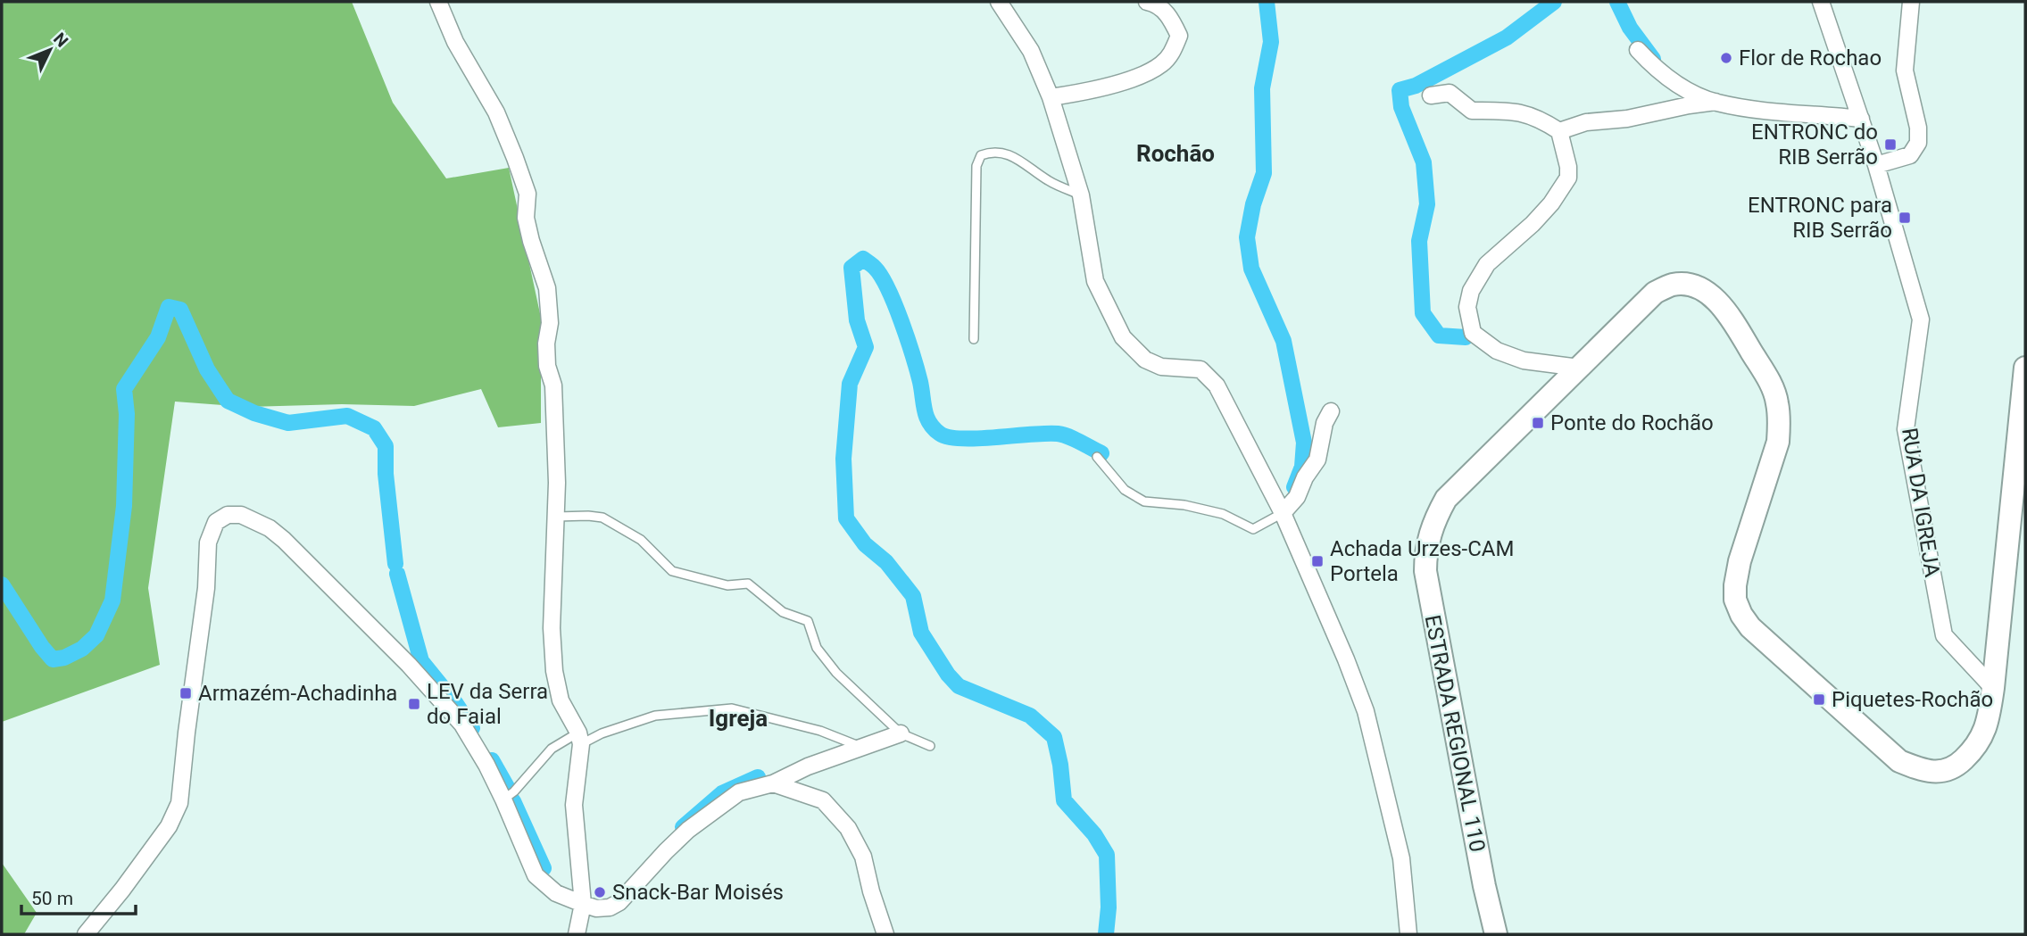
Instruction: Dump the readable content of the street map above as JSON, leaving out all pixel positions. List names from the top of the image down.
{
  "streets": {
    "main road": ["ESTRADA REGIONAL 110"],
    "street": ["RUA DA IGREJA"]
  },
  "crossings": [
    ["RUA DA IGREJA", "ESTRADA REGIONAL 110"]
  ],
  "districts": ["Rochão", "Igreja"],
  "places": {
    "other": ["Flor de Rochao", "Snack-Bar Moisés"],
    "transit": [
      "ENTRONC do RIB Serrão",
      "ENTRONC para RIB Serrão",
      "Ponte do Rochão",
      "Achada Urzes-CAM Portela",
      "Armazém-Achadinha",
      "Piquetes-Rochão",
      "LEV da Serra do Faial"
    ]
  },
  "scale_bar": "50 m",
  "north": "top right"
}
